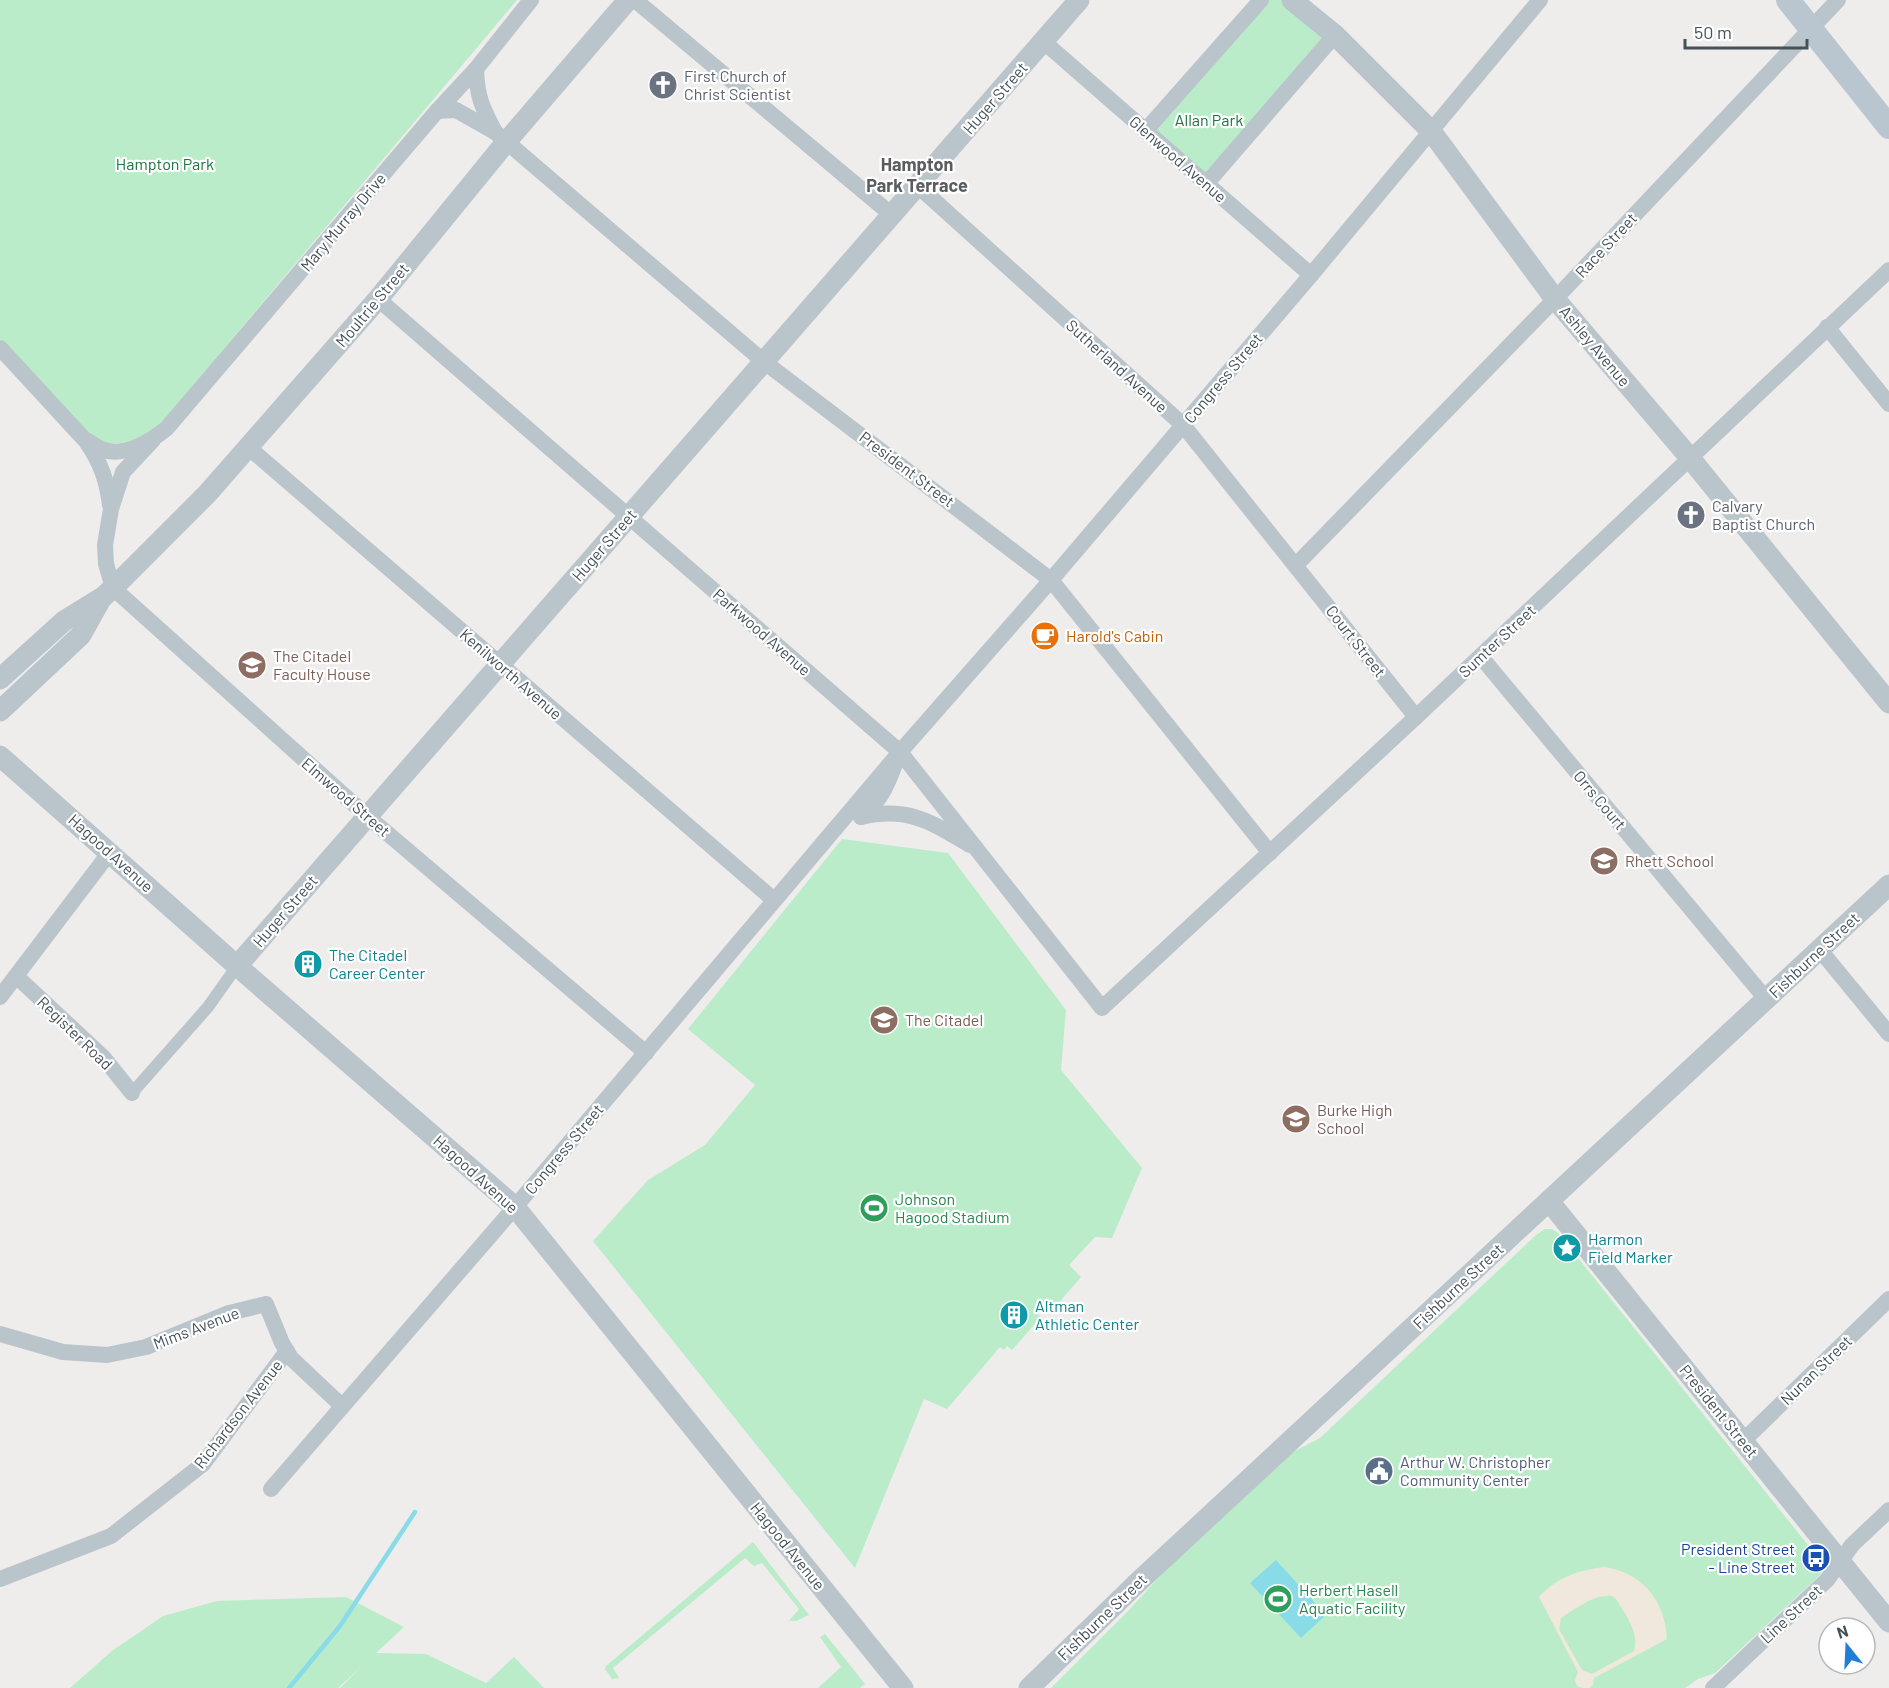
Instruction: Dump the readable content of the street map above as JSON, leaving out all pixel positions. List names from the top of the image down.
{
  "streets": {
    "street": [
      "Huger Street",
      "Glenwood Avenue",
      "Mary Murray Drive",
      "Race Street",
      "Moultrie Street",
      "Ashley Avenue",
      "Sutherland Avenue",
      "Congress Street",
      "President Street",
      "Parkwood Avenue",
      "Court Street",
      "Sumter Street",
      "Kenilworth Avenue",
      "Elmwood Street",
      "Orrs Court",
      "Hagood Avenue",
      "Fishburne Street",
      "Register Road",
      "Mims Avenue",
      "Nunan Street",
      "Richardson Avenue",
      "Line Street"
    ]
  },
  "crossings": [
    ["Huger Street", "Glenwood Avenue"],
    ["Huger Street", "Sutherland Avenue"],
    ["Huger Street", "President Street"],
    ["Huger Street", "Parkwood Avenue"],
    ["Huger Street", "Kenilworth Avenue"],
    ["Huger Street", "Elmwood Street"],
    ["Huger Street", "Hagood Avenue"],
    ["Huger Street", "Register Road"],
    ["Glenwood Avenue", "Congress Street"],
    ["Mary Murray Drive", "President Street"],
    ["Race Street", "Ashley Avenue"],
    ["Race Street", "Sutherland Avenue"],
    ["Race Street", "Court Street"],
    ["Moultrie Street", "President Street"],
    ["Moultrie Street", "Parkwood Avenue"],
    ["Moultrie Street", "Kenilworth Avenue"],
    ["Moultrie Street", "Elmwood Street"],
    ["Ashley Avenue", "Congress Street"],
    ["Ashley Avenue", "Sumter Street"],
    ["Sutherland Avenue", "Congress Street"],
    ["Sutherland Avenue", "Court Street"],
    ["Congress Street", "President Street"],
    ["Congress Street", "Parkwood Avenue"],
    ["Congress Street", "Kenilworth Avenue"],
    ["Congress Street", "Elmwood Street"],
    ["Congress Street", "Hagood Avenue"],
    ["Congress Street", "Mims Avenue"],
    ["President Street", "Sumter Street"],
    ["President Street", "Fishburne Street"],
    ["President Street", "Nunan Street"],
    ["President Street", "Line Street"],
    ["Parkwood Avenue", "Sumter Street"],
    ["Court Street", "Sumter Street"],
    ["Sumter Street", "Orrs Court"],
    ["Orrs Court", "Fishburne Street"],
    ["Mims Avenue", "Richardson Avenue"]
  ],
  "districts": ["Hampton Park Terrace"],
  "parks": ["Allan Park", "Hampton Park"],
  "places": {
    "church": ["First Church of Christ Scientist", "Calvary Baptist Church"],
    "cafe": ["Harold's Cabin"],
    "school or university": [
      "The Citadel Faculty House",
      "Rhett School",
      "The Citadel",
      "Burke High School"
    ],
    "building": ["The Citadel Career Center", "Altman Athletic Center"],
    "sports": ["Johnson Hagood Stadium", "Herbert Hasell Aquatic Facility"],
    "place": ["Harmon Field Marker"],
    "public building": ["Arthur W. Christopher Community Center"],
    "bus stop": ["President Street - Line Street"]
  },
  "scale_bar": "50 m",
  "north": "top"
}
